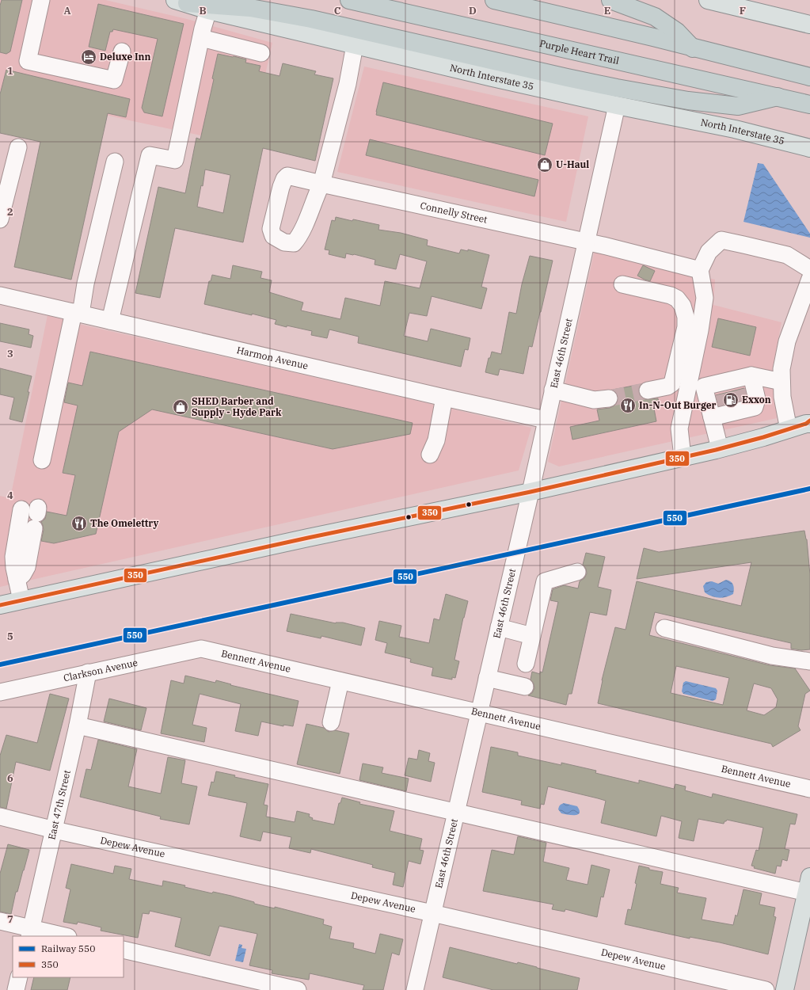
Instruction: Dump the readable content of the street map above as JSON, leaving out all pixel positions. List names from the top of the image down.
{
  "streets": {
    "highway": ["Purple Heart Trail"],
    "main road": ["North Interstate 35"],
    "street": [
      "Connelly Street",
      "East 46th Street",
      "Harmon Avenue",
      "Bennett Avenue",
      "Clarkson Avenue",
      "East 47th Street",
      "Depew Avenue"
    ]
  },
  "crossings": [
    ["North Interstate 35", "Connelly Street"],
    ["North Interstate 35", "East 46th Street"],
    ["Connelly Street", "East 46th Street"],
    ["East 46th Street", "Harmon Avenue"],
    ["East 46th Street", "Bennett Avenue"],
    ["East 46th Street", "Depew Avenue"],
    ["Bennett Avenue", "Clarkson Avenue"],
    ["Clarkson Avenue", "East 47th Street"],
    ["East 47th Street", "Depew Avenue"]
  ],
  "places": {
    "hotel": ["Deluxe Inn"],
    "shop": ["U-Haul", "SHED Barber and Supply - Hyde Park"],
    "fuel station": ["Exxon"],
    "restaurant": ["In-N-Out Burger", "The Omelettry"]
  },
  "lines": ["transit line 350", "rail line 550"],
  "legend": ["Railway 550", "350"],
  "grid": {
    "columns": [
      "A",
      "B",
      "C",
      "D",
      "E",
      "F"
    ],
    "rows": [
      "1",
      "2",
      "3",
      "4",
      "5",
      "6",
      "7"
    ]
  }
}
